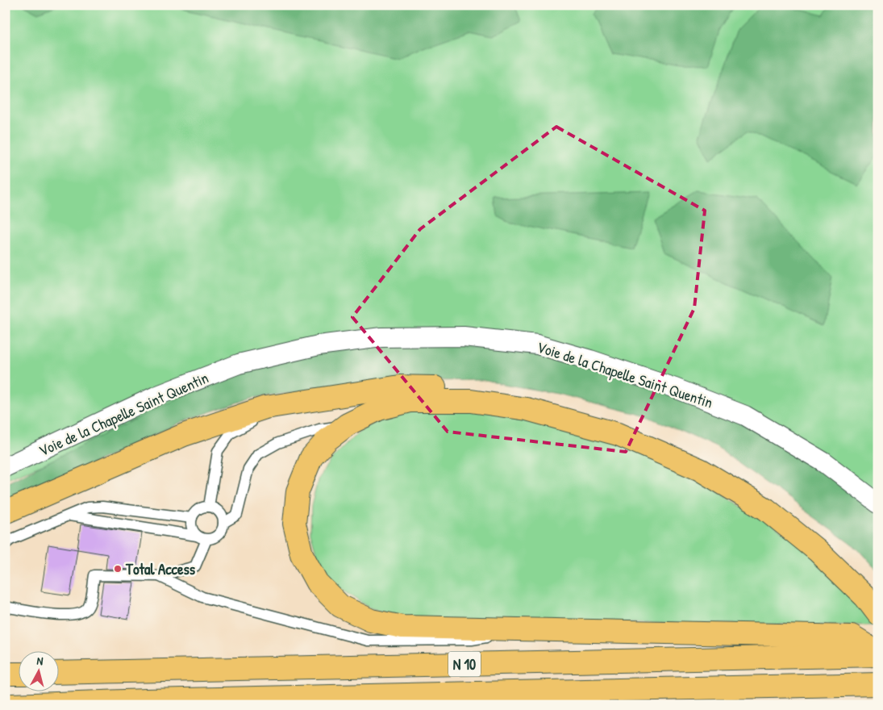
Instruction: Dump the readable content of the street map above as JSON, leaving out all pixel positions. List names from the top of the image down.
{
  "streets": {
    "main road": ["N 10"],
    "street": ["Voie de la Chapelle Saint Quentin"]
  },
  "places": ["Total Access"],
  "north": "top"
}
